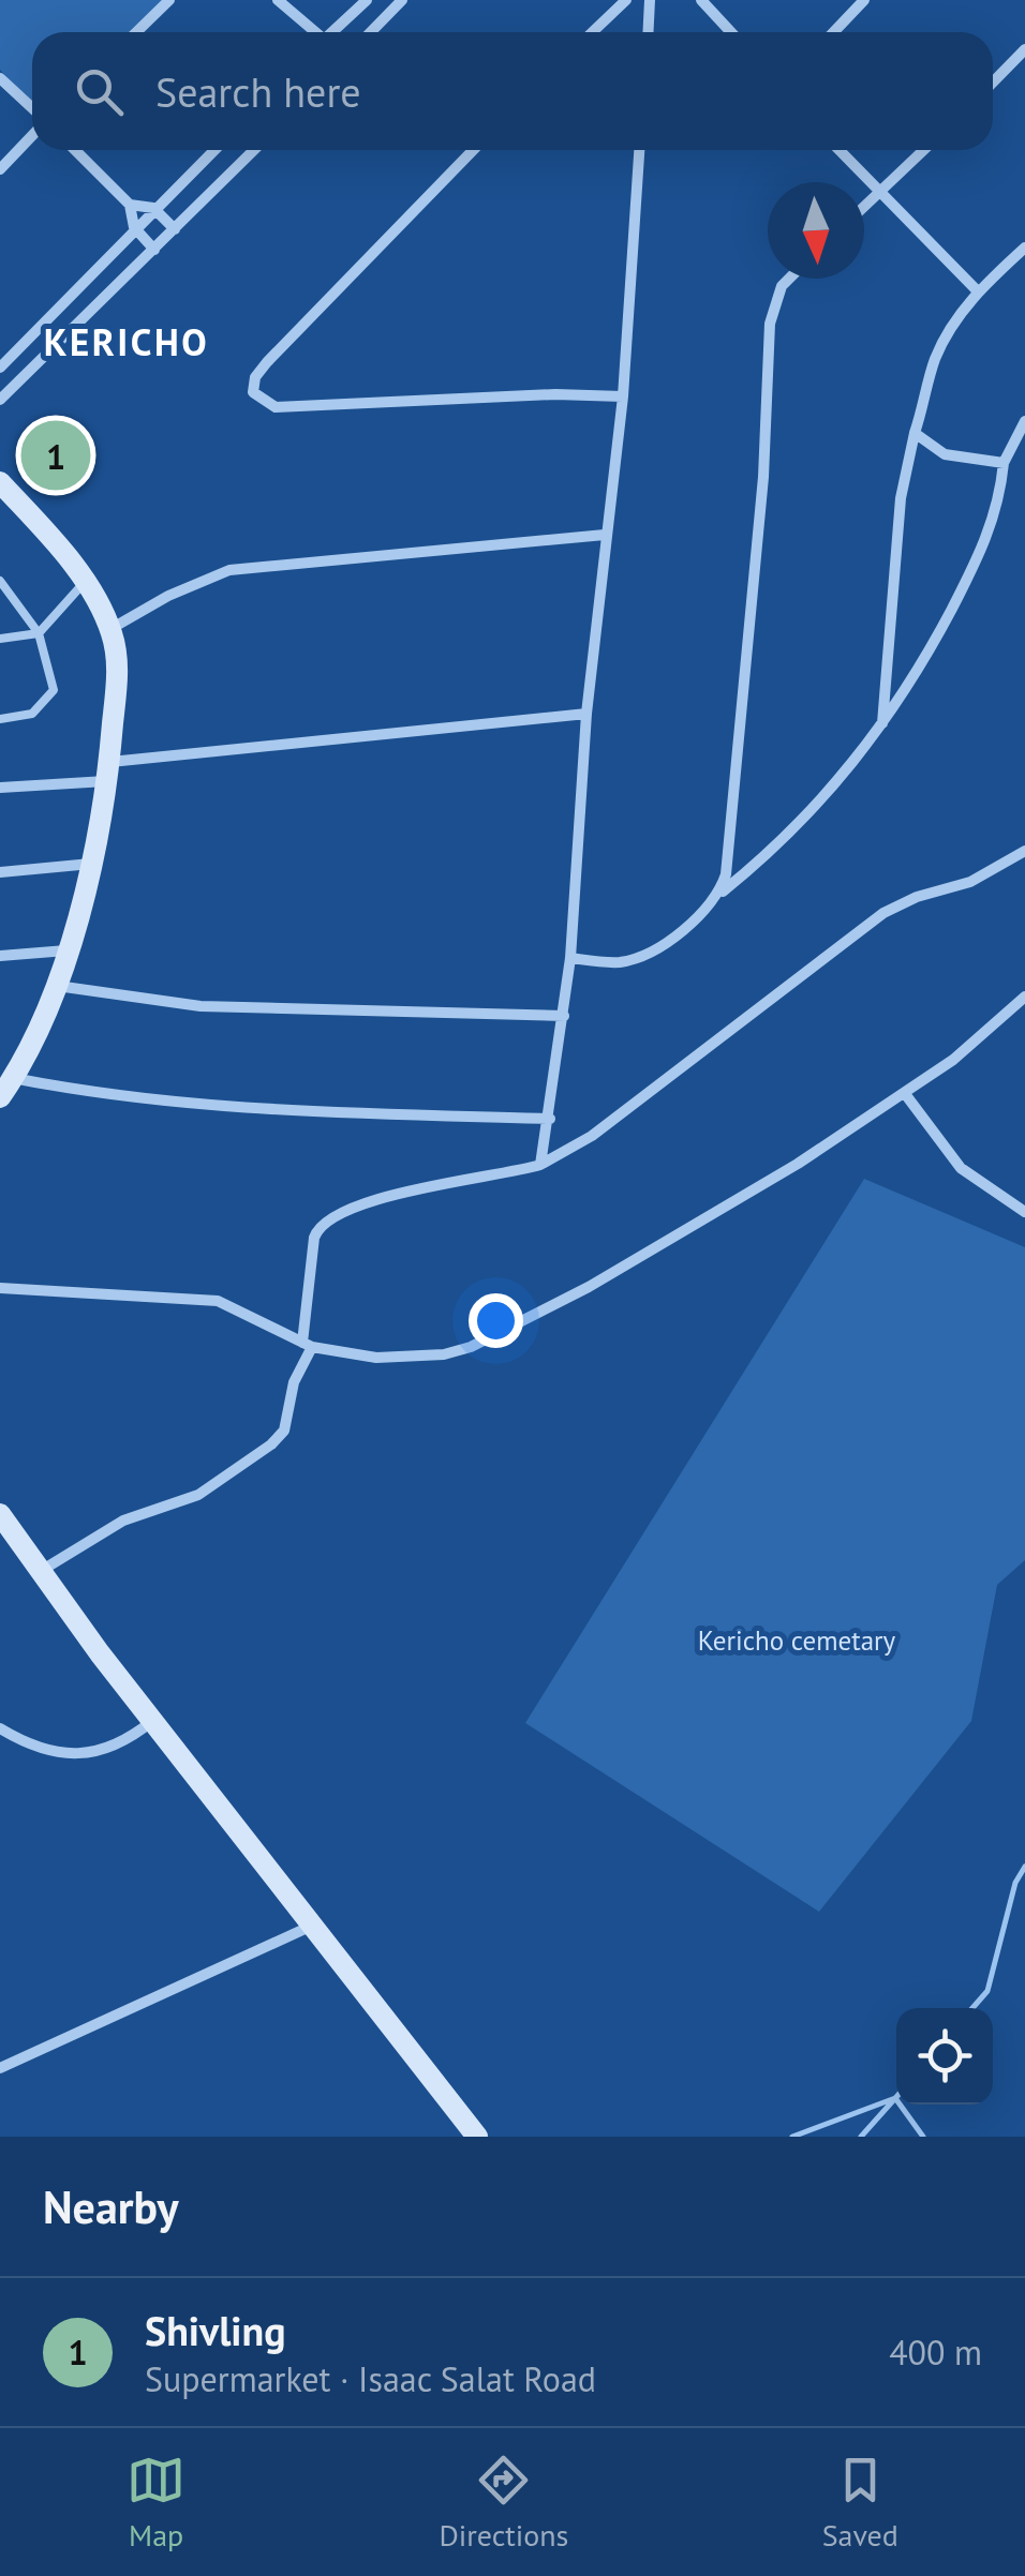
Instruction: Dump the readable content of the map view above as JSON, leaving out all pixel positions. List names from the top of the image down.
{
  "districts": ["KERICHO"],
  "parks": ["Kericho cemetary"],
  "north": "bottom",
  "page": {
    "search": "Search here",
    "pins": "1",
    "heading": "Nearby",
    "list": [
      {
        "mark": "1",
        "name": "Shivling",
        "note": "Supermarket · Isaac Salat Road",
        "value": "400 m"
      }
    ],
    "nav": ["Map", "Directions", "Saved"]
  }
}
